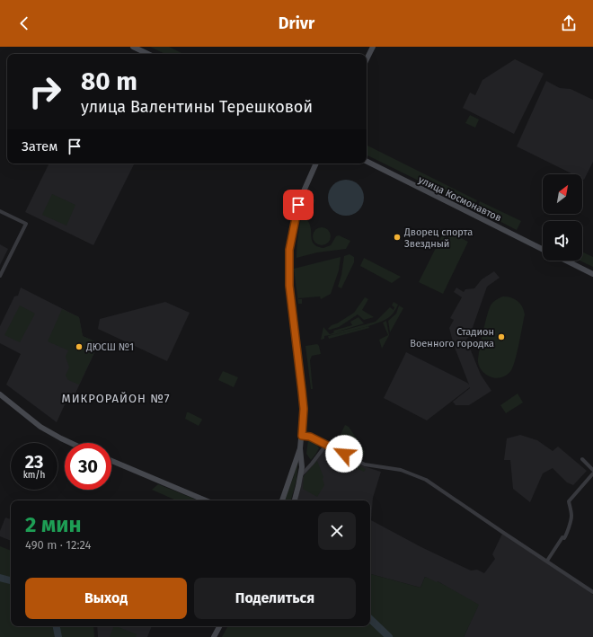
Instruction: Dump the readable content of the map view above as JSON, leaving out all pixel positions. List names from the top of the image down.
{
  "streets": {
    "main road": ["улица Космонавтов"]
  },
  "districts": ["МИКРОРАЙОН №7"],
  "places": ["Дворец спорта Звездный", "Стадион Военного городка", "ДЮСШ №1"],
  "north": "top right",
  "page": {
    "header": "Drivr",
    "turn": ["80 m", "улица Валентины Терешковой"],
    "then": "Затем",
    "speed": "23 km/h",
    "limit": "30",
    "heading": ["2 мин", "490 m · 12:24"],
    "buttons": ["Выход", "Поделиться"]
  }
}
